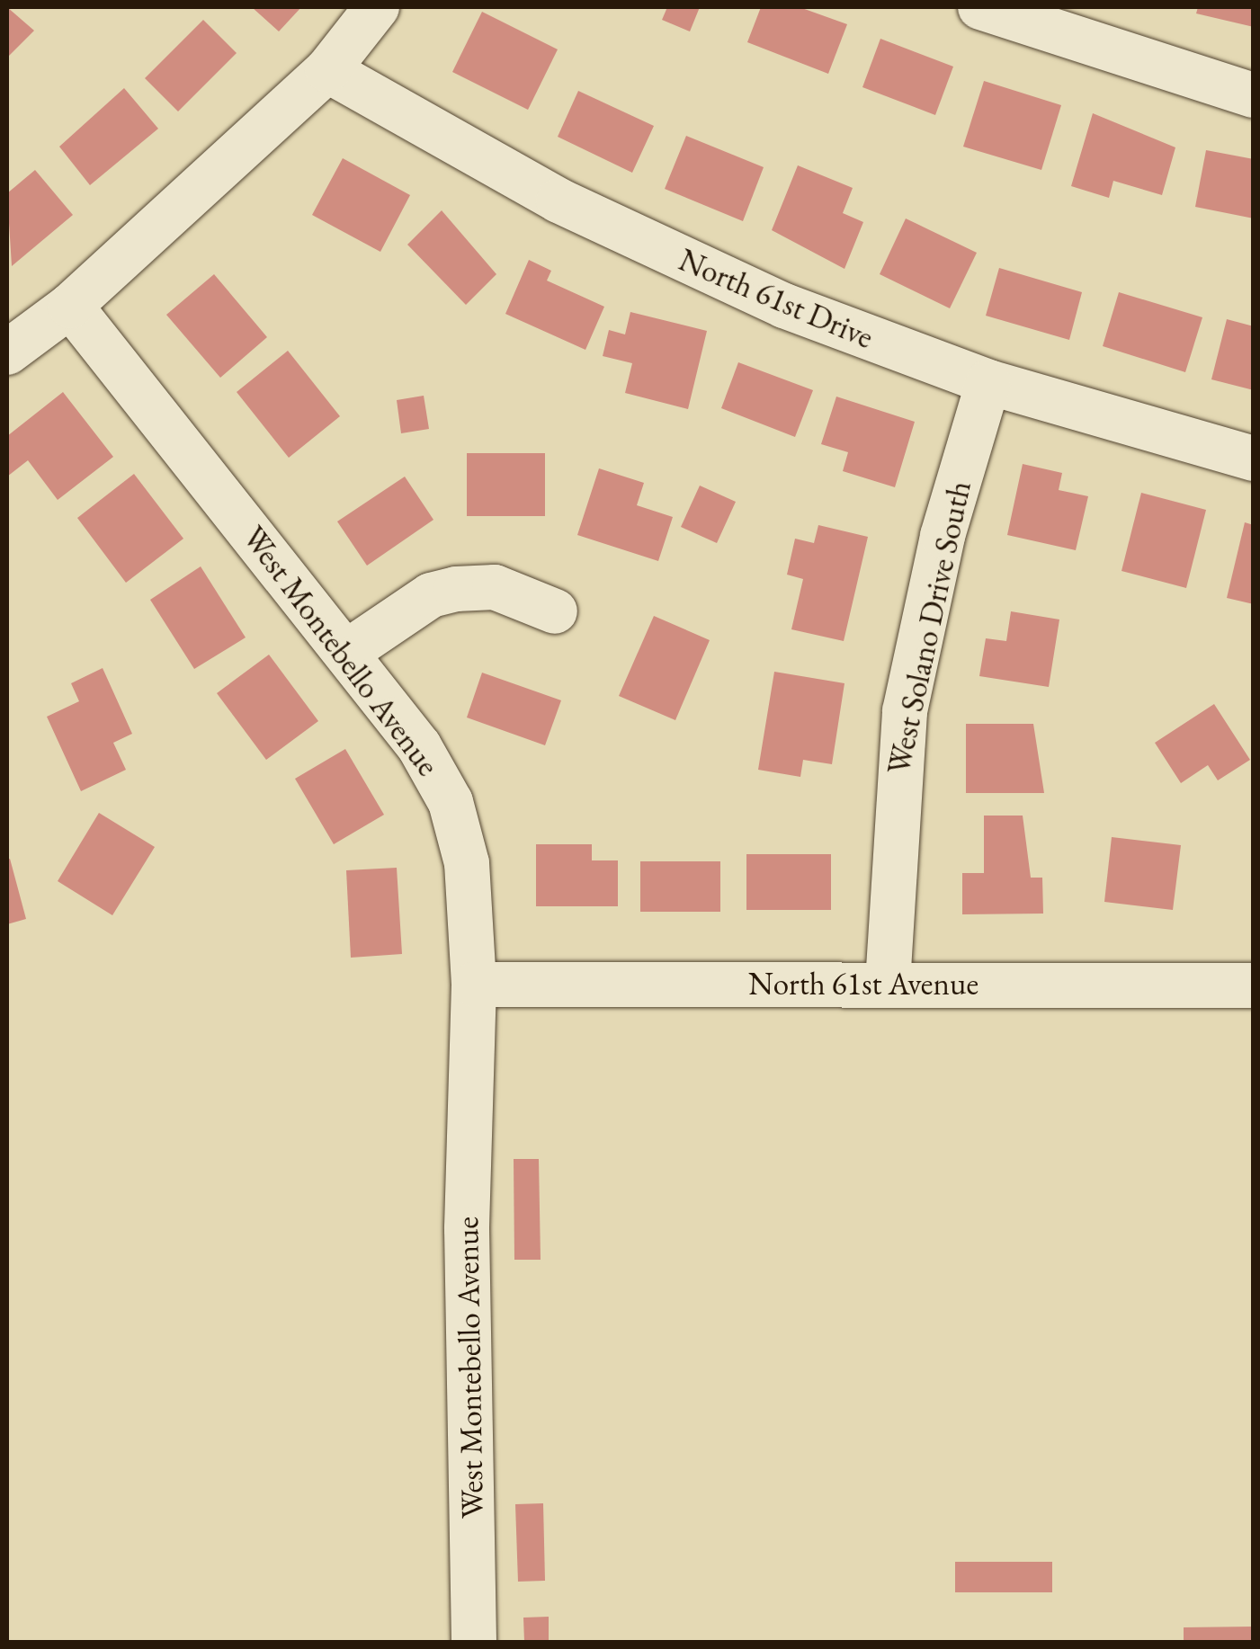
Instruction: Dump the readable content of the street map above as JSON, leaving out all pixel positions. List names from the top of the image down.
{
  "streets": {
    "street": [
      "North 61st Drive",
      "West Solano Drive South",
      "West Montebello Avenue",
      "North 61st Avenue"
    ]
  },
  "crossings": [
    ["North 61st Drive", "West Solano Drive South"],
    ["West Solano Drive South", "North 61st Avenue"],
    ["West Montebello Avenue", "North 61st Avenue"]
  ]
}
